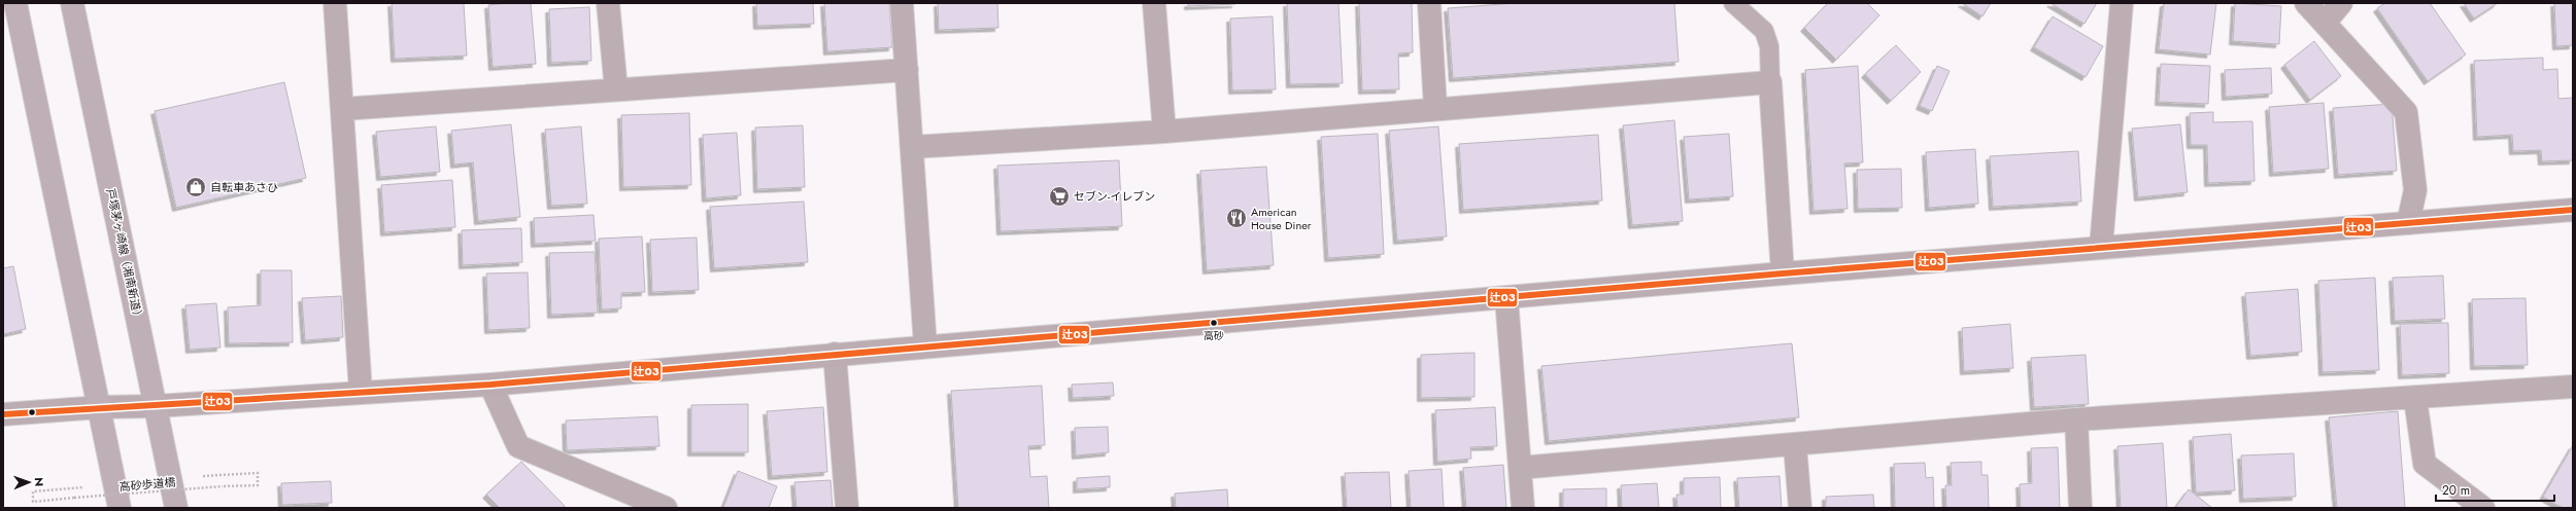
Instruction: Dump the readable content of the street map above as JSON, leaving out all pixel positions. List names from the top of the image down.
{
  "streets": {
    "main road": ["戸塚茅ヶ崎線（湘南新道）"],
    "path": ["高砂歩道橋"]
  },
  "places": {
    "shop": ["自転車あさひ"],
    "supermarket": ["セブン-イレブン"],
    "restaurant": ["American House Diner"],
    "other": ["高砂"]
  },
  "lines": ["transit line 辻03"],
  "scale_bar": "20 m",
  "north": "right"
}
